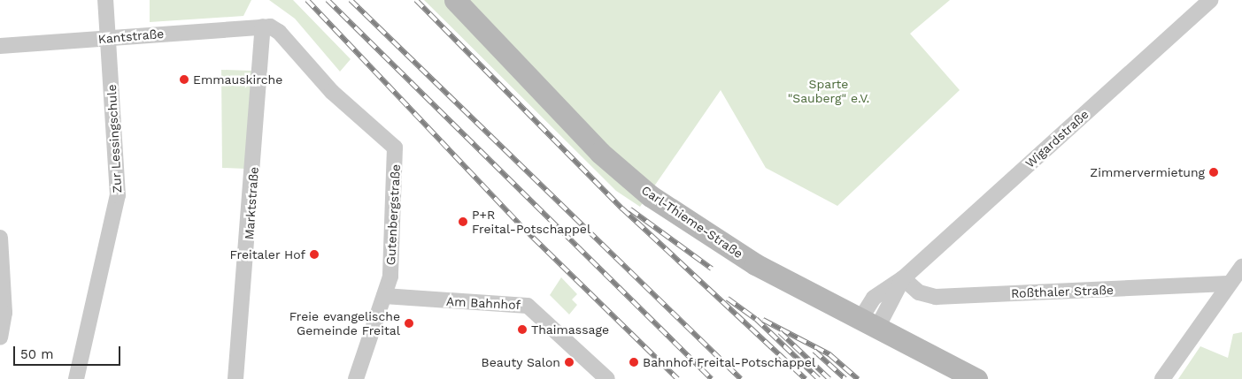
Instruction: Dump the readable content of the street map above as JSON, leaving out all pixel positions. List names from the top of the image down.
{
  "streets": {
    "main road": ["Carl-Thieme-Straße"],
    "street": [
      "Kantstraße",
      "Zur Lessingschule",
      "Wigardstraße",
      "Marktstraße",
      "Gutenbergstraße",
      "Roßthaler Straße",
      "Am Bahnhof"
    ]
  },
  "crossings": [
    ["Kantstraße", "Zur Lessingschule"],
    ["Kantstraße", "Marktstraße"],
    ["Kantstraße", "Gutenbergstraße"],
    ["Wigardstraße", "Carl-Thieme-Straße"],
    ["Wigardstraße", "Roßthaler Straße"],
    ["Marktstraße", "Gutenbergstraße"],
    ["Gutenbergstraße", "Am Bahnhof"]
  ],
  "parks": ["Sparte \"Sauberg\" e.V."],
  "places": [
    "Emmauskirche",
    "Zimmervermietung",
    "P+R Freital-Potschappel",
    "Freitaler Hof",
    "Freie evangelische Gemeinde Freital",
    "Thaimassage",
    "Beauty Salon",
    "Bahnhof Freital-Potschappel"
  ],
  "scale_bar": "50 m"
}
